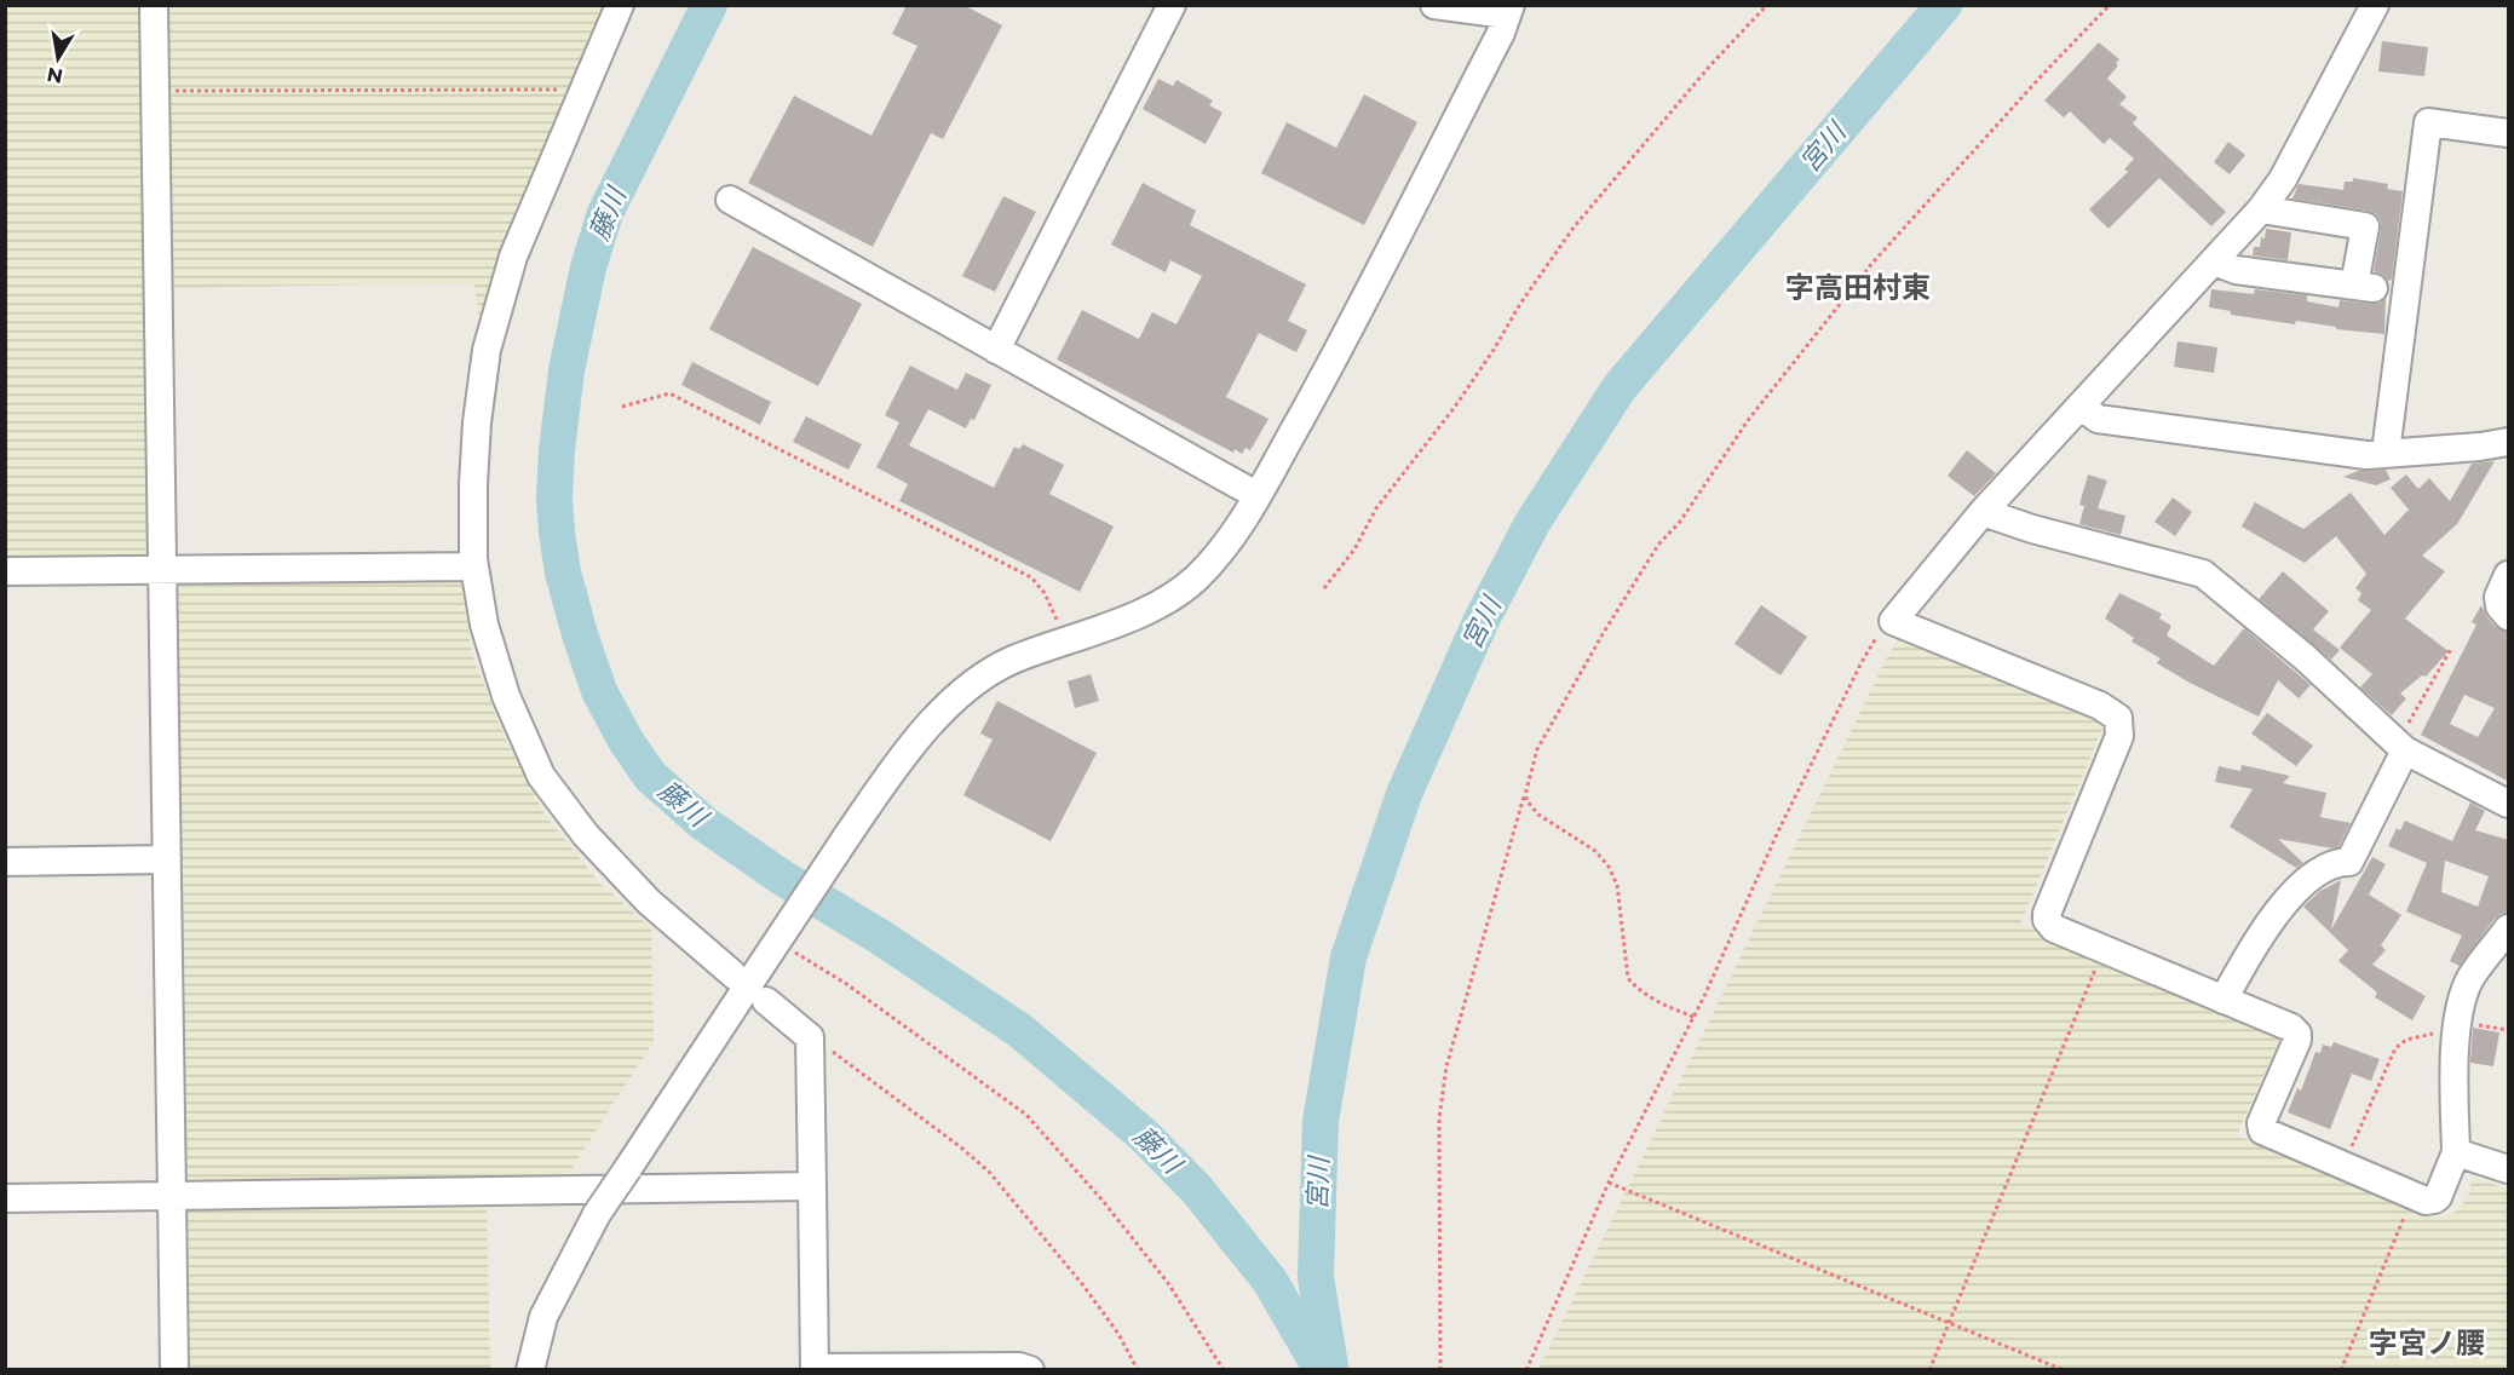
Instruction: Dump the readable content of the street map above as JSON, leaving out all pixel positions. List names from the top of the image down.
{
  "districts": ["字高田村東", "字宮ノ腰"],
  "water": ["宮川", "藤川"],
  "north": "bottom"
}
